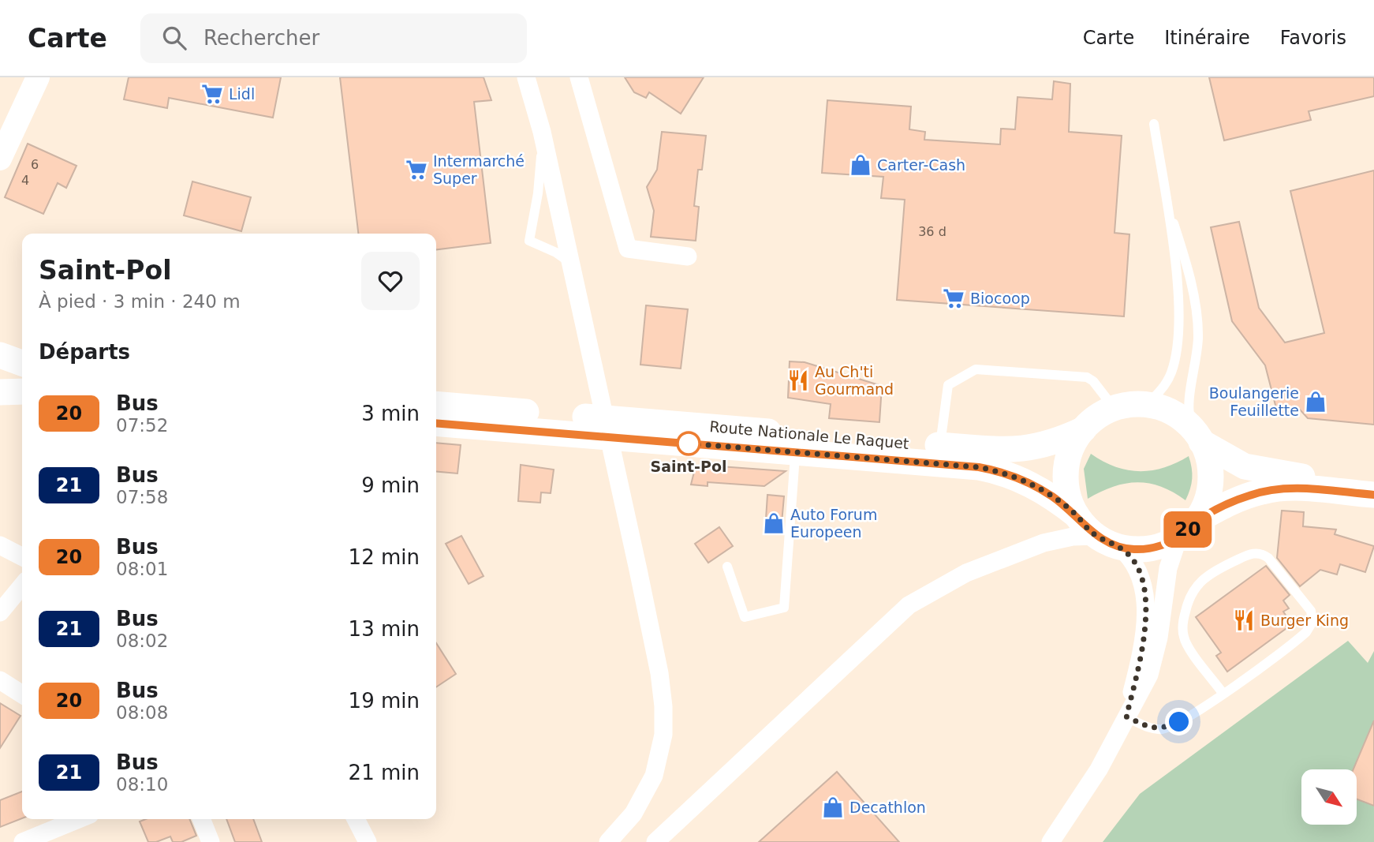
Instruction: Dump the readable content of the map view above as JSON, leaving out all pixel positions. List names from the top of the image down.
{
  "streets": {
    "main road": ["Route Nationale Le Raquet"]
  },
  "places": {
    "supermarket": ["Lidl", "Intermarché Super", "Biocoop"],
    "shop": [
      "Carter-Cash",
      "Boulangerie Feuillette",
      "Auto Forum Europeen",
      "Decathlon"
    ],
    "restaurant": ["Au Ch'ti Gourmand", "Burger King"],
    "other": ["Saint-Pol"]
  },
  "lines": ["bus line 20"],
  "house_numbers": ["6", "4", "36 d"],
  "north": "bottom right",
  "page": {
    "header": "Carte",
    "search": "Rechercher",
    "nav": ["Carte", "Itinéraire", "Favoris"],
    "on_map": "20",
    "heading": [
      ["Saint-Pol", "À pied · 3 min · 240 m"],
      "Départs"
    ],
    "list": [
      {
        "mark": "20",
        "name": "Bus",
        "note": "07:52",
        "value": "3 min"
      },
      {
        "mark": "21",
        "name": "Bus",
        "note": "07:58",
        "value": "9 min"
      },
      {
        "mark": "20",
        "name": "Bus",
        "note": "08:01",
        "value": "12 min"
      },
      {
        "mark": "21",
        "name": "Bus",
        "note": "08:02",
        "value": "13 min"
      },
      {
        "mark": "20",
        "name": "Bus",
        "note": "08:08",
        "value": "19 min"
      },
      {
        "mark": "21",
        "name": "Bus",
        "note": "08:10",
        "value": "21 min"
      }
    ]
  }
}
